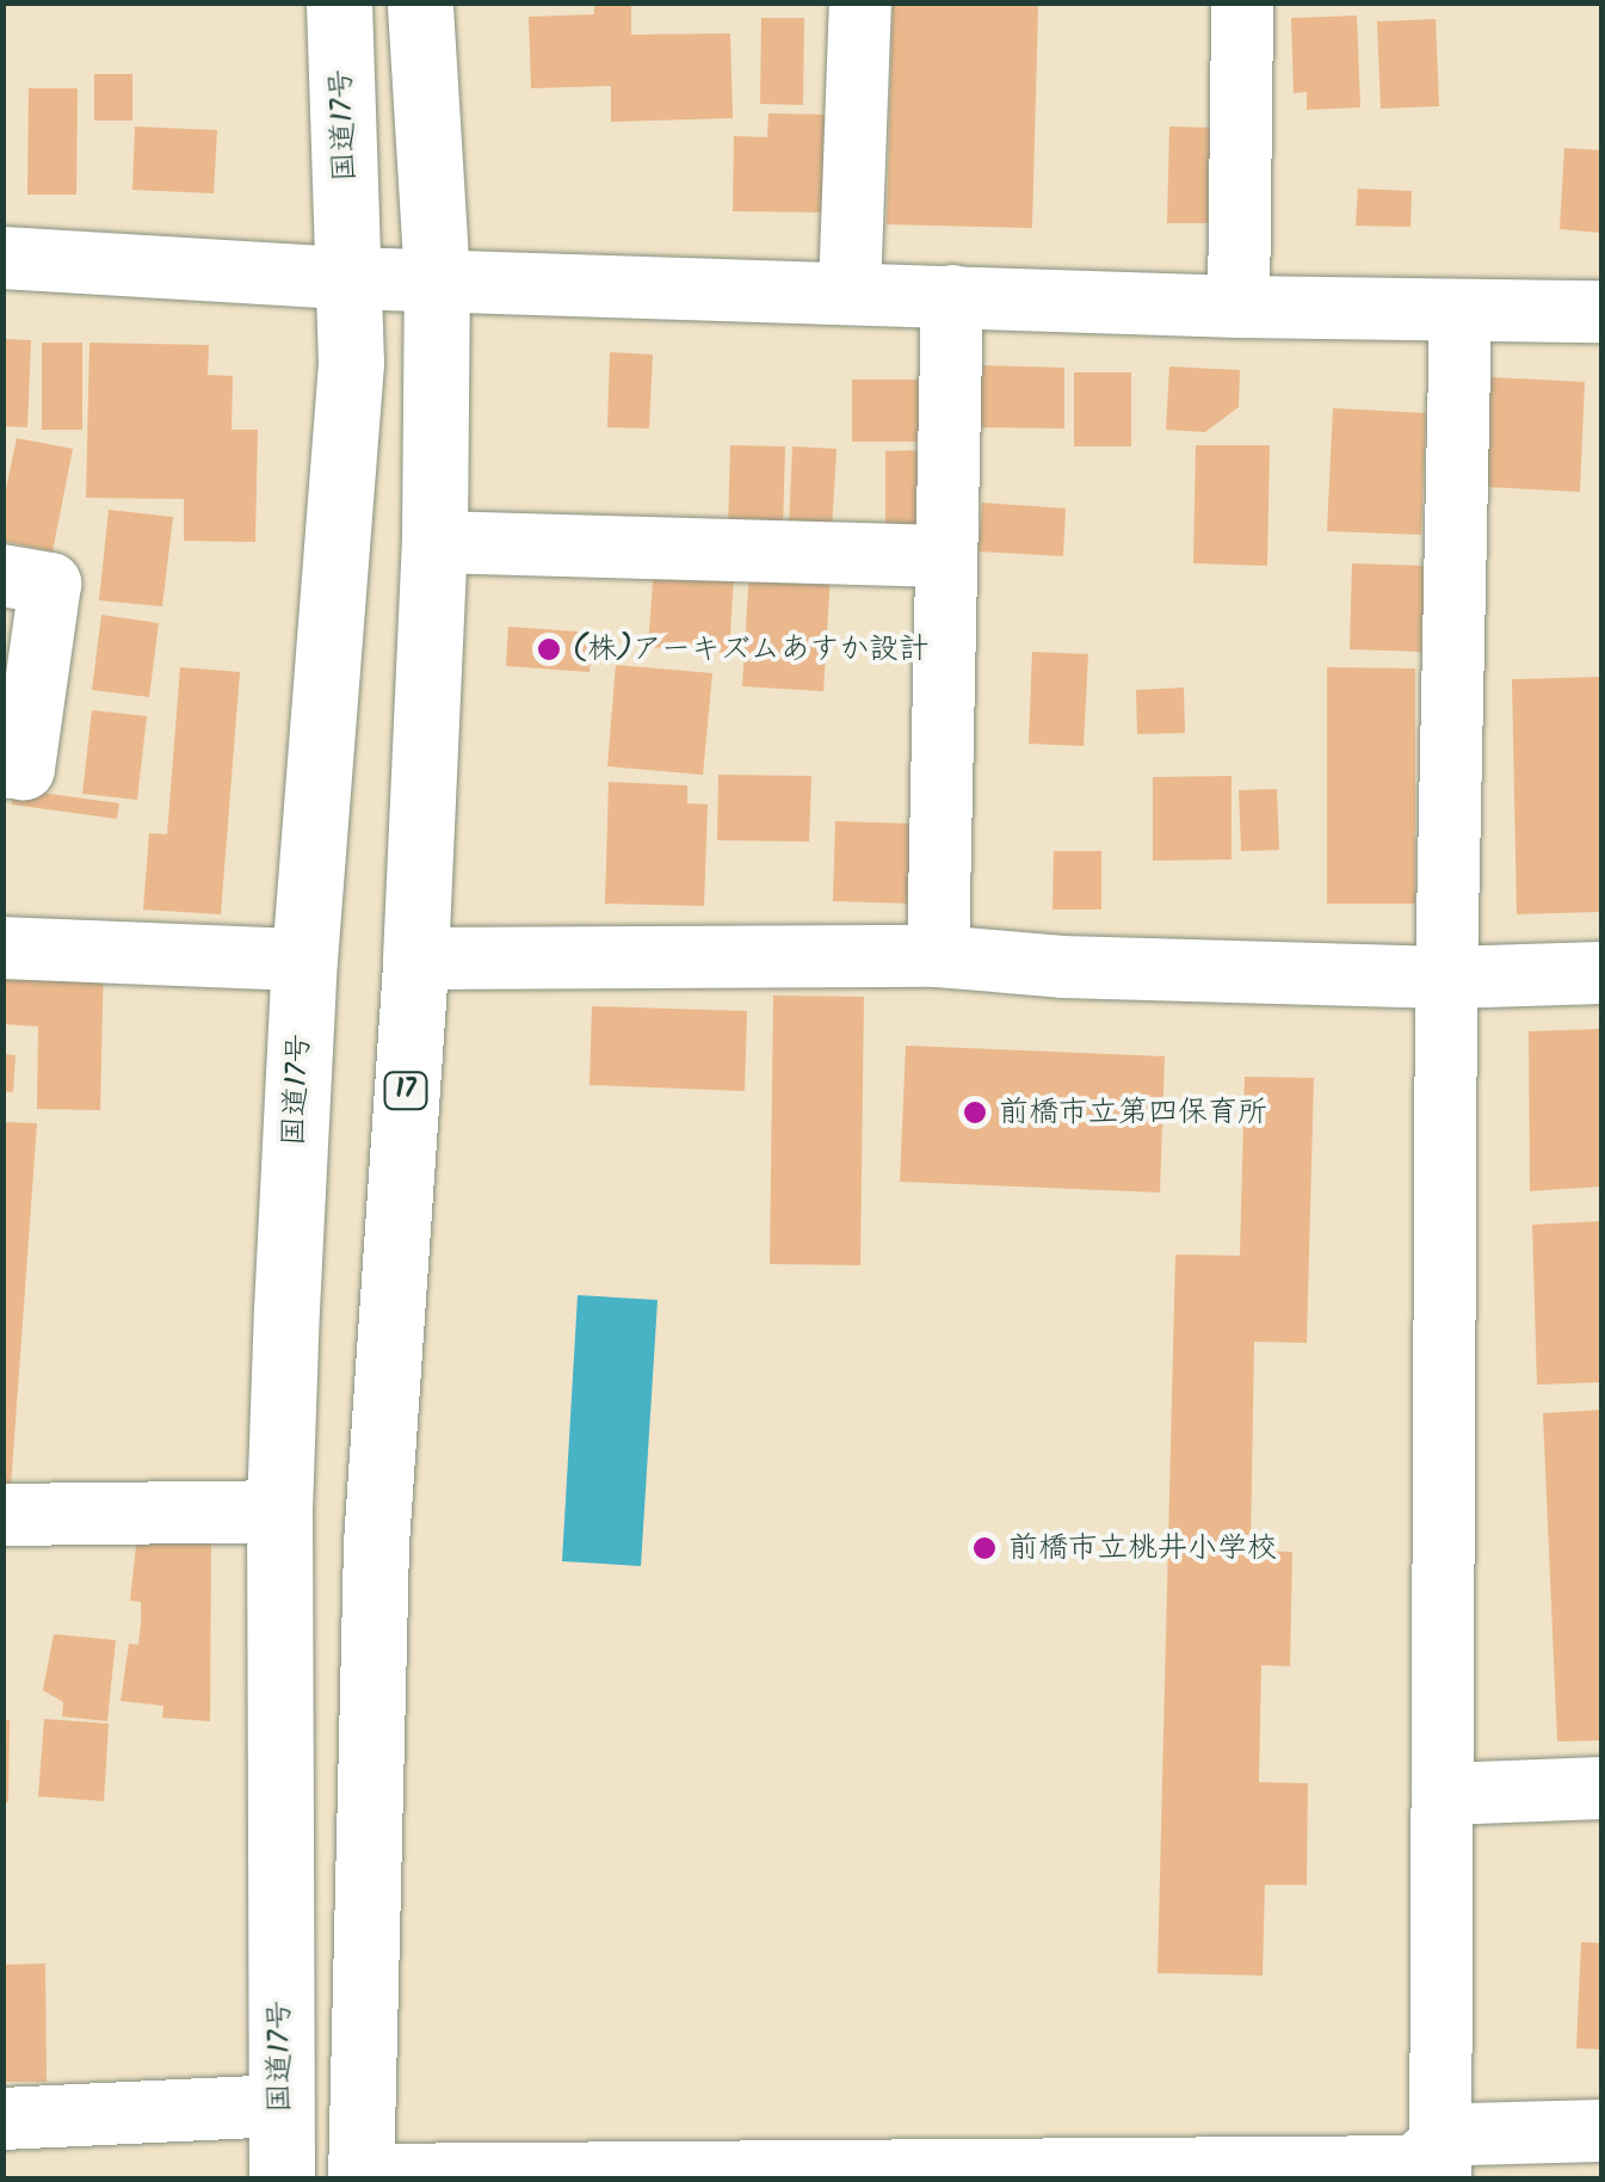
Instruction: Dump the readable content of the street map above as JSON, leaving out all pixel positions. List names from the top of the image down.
{
  "streets": {
    "highway": ["国道17号", "17"]
  },
  "places": ["(株)アーキズムあすか設計", "前橋市立第四保育所", "前橋市立桃井小学校"]
}
